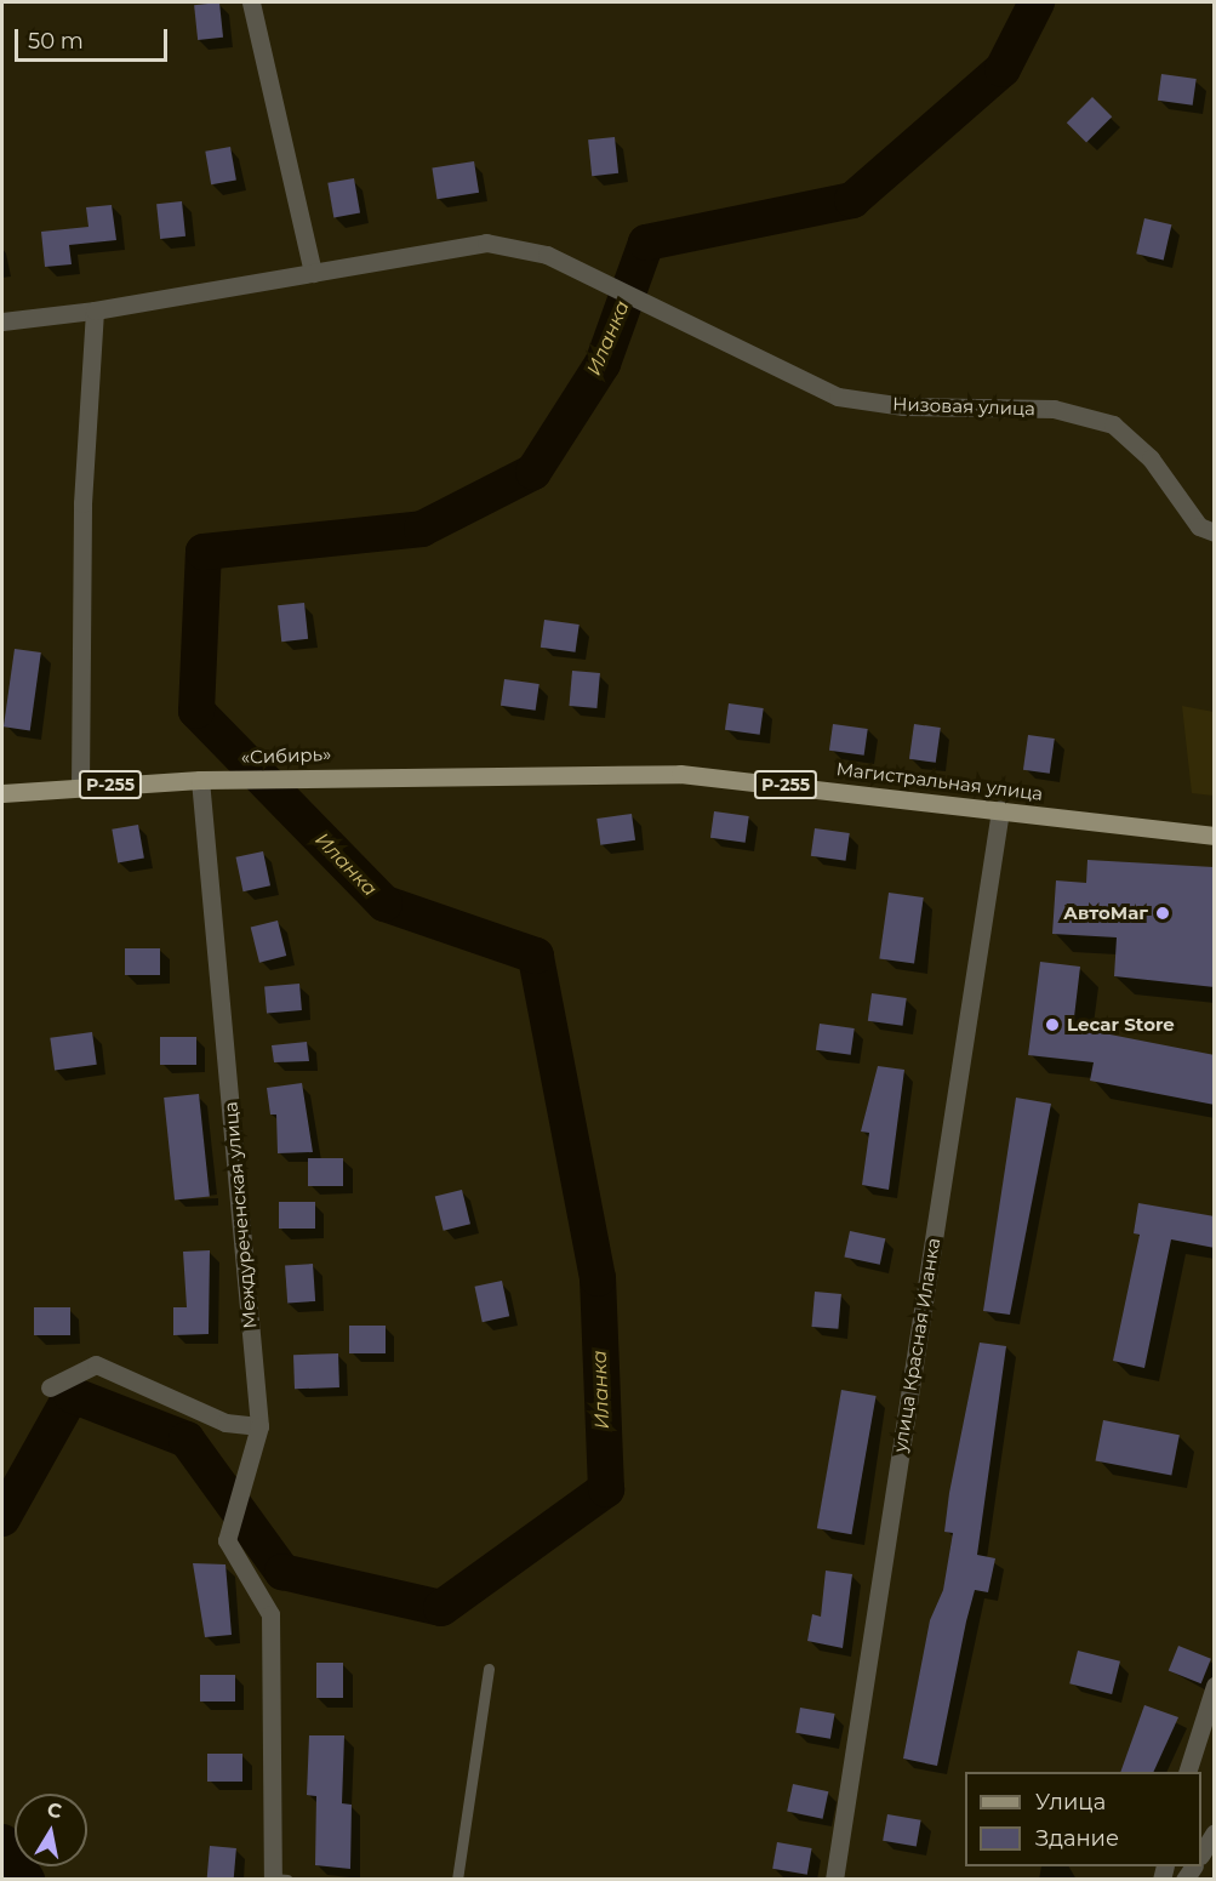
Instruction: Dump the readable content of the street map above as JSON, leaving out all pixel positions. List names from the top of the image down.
{
  "streets": {
    "main road": ["«Сибирь»", "Магистральная улица", "Р-255"],
    "street": ["Низовая улица", "Междуреченская улица", "улица Красная Иланка"]
  },
  "crossings": [
    ["«Сибирь»", "Магистральная улица"],
    ["«Сибирь»", "Р-255"],
    ["«Сибирь»", "Междуреченская улица"],
    ["Магистральная улица", "улица Красная Иланка"],
    ["Р-255", "Междуреченская улица"]
  ],
  "water": ["Иланка"],
  "places": ["АвтоМаг", "Lecar Store"],
  "legend": ["Улица", "Здание"],
  "scale_bar": "50 m",
  "north": "top"
}
